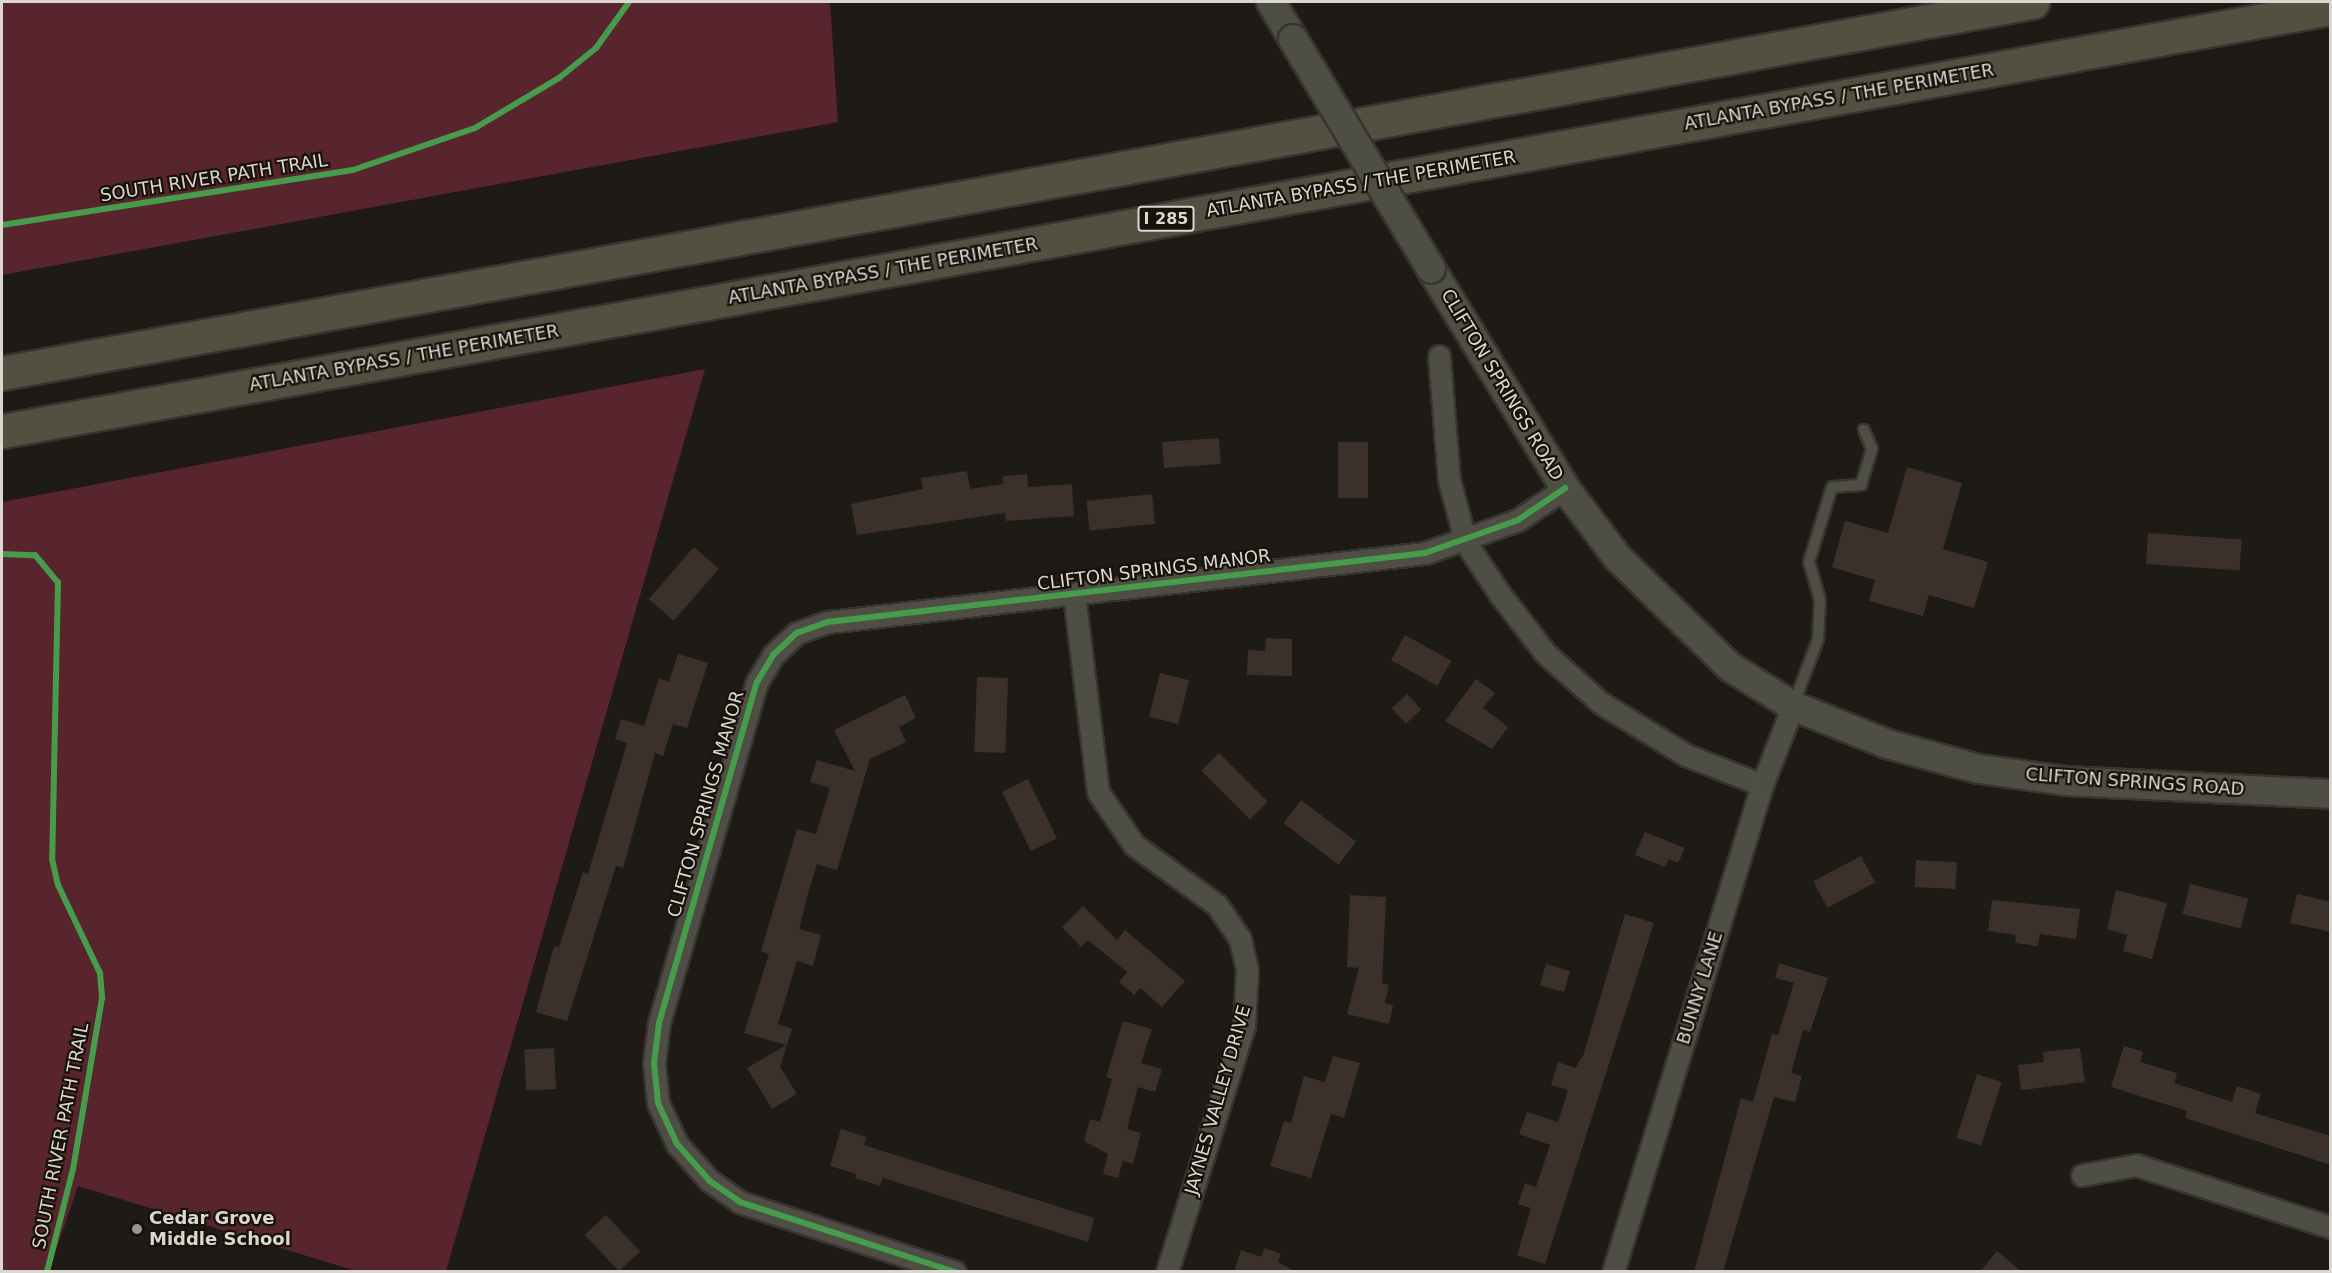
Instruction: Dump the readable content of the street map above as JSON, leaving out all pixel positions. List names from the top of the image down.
{
  "streets": {
    "highway": ["ATLANTA BYPASS / THE PERIMETER", "I 285"],
    "street": [
      "CLIFTON SPRINGS ROAD",
      "CLIFTON SPRINGS MANOR",
      "BUNNY LANE",
      "JAYNES VALLEY DRIVE"
    ],
    "cycle path": ["SOUTH RIVER PATH TRAIL"]
  },
  "crossings": [
    ["CLIFTON SPRINGS ROAD", "CLIFTON SPRINGS MANOR"],
    ["CLIFTON SPRINGS ROAD", "BUNNY LANE"],
    ["CLIFTON SPRINGS MANOR", "JAYNES VALLEY DRIVE"]
  ],
  "places": ["Cedar Grove Middle School"]
}
